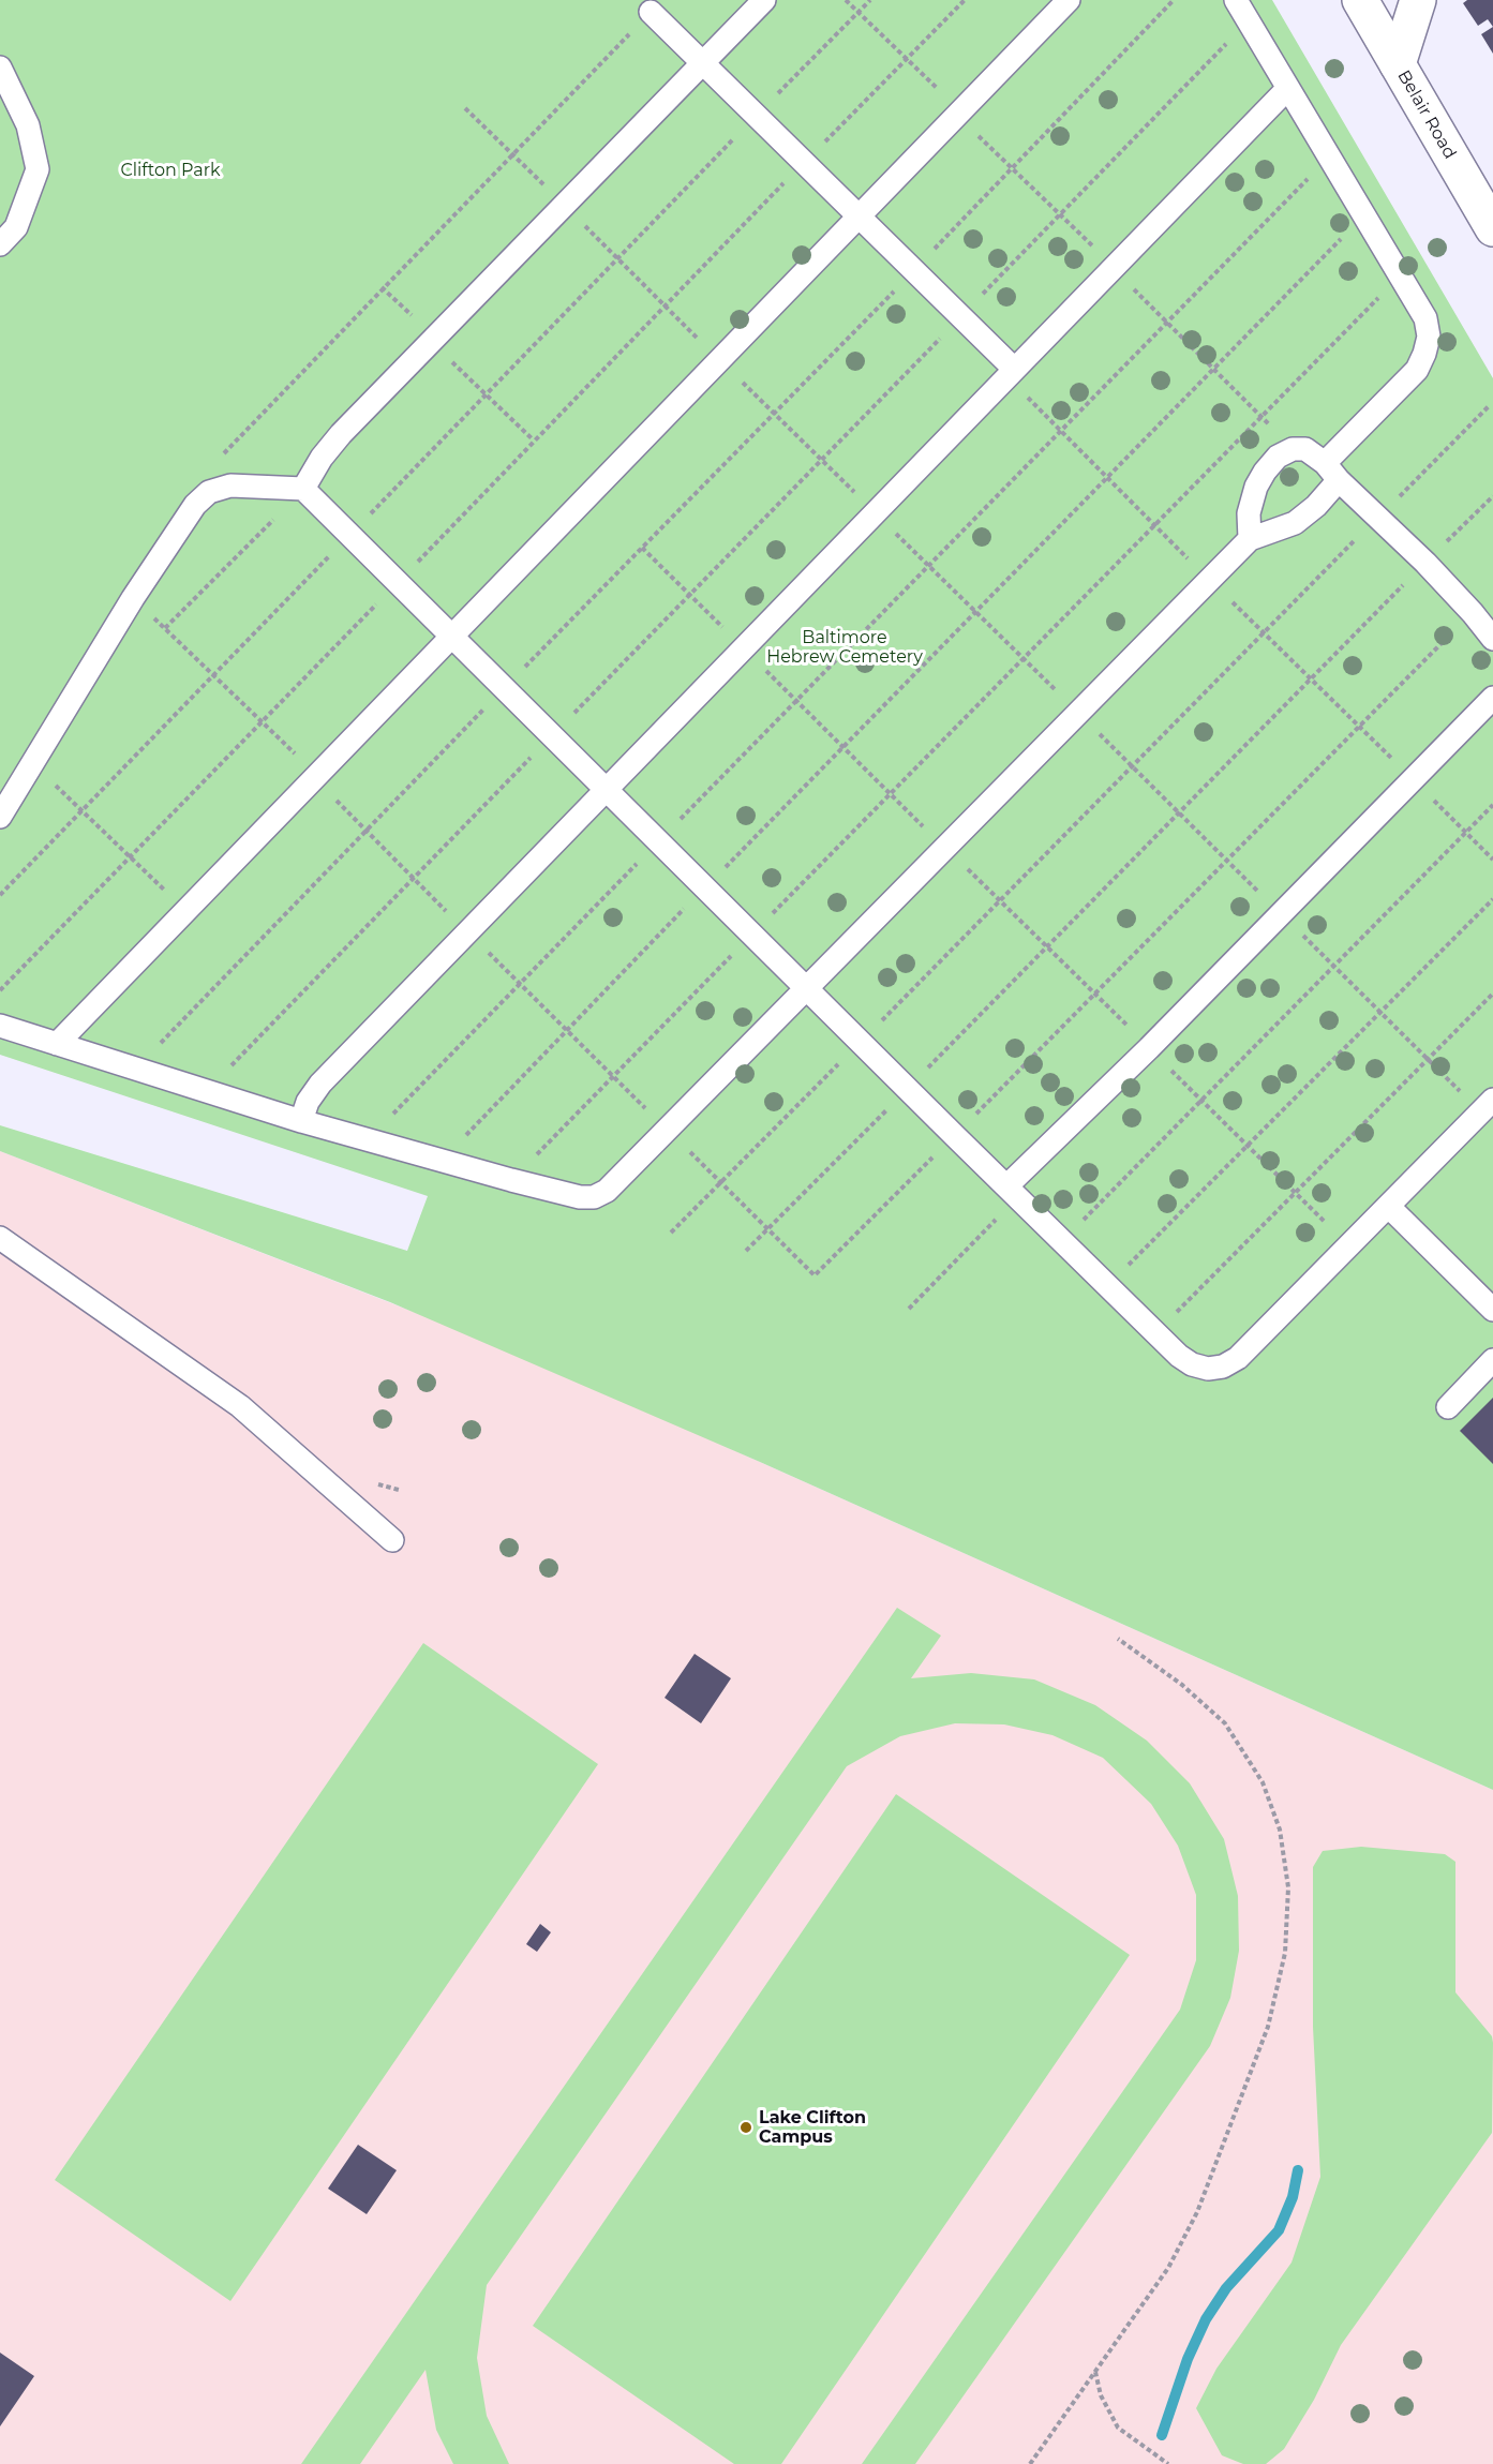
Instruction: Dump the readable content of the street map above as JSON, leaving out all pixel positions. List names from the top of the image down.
{
  "streets": {
    "main road": ["Belair Road"]
  },
  "parks": ["Clifton Park", "Baltimore Hebrew Cemetery"],
  "places": ["Lake Clifton Campus"]
}
